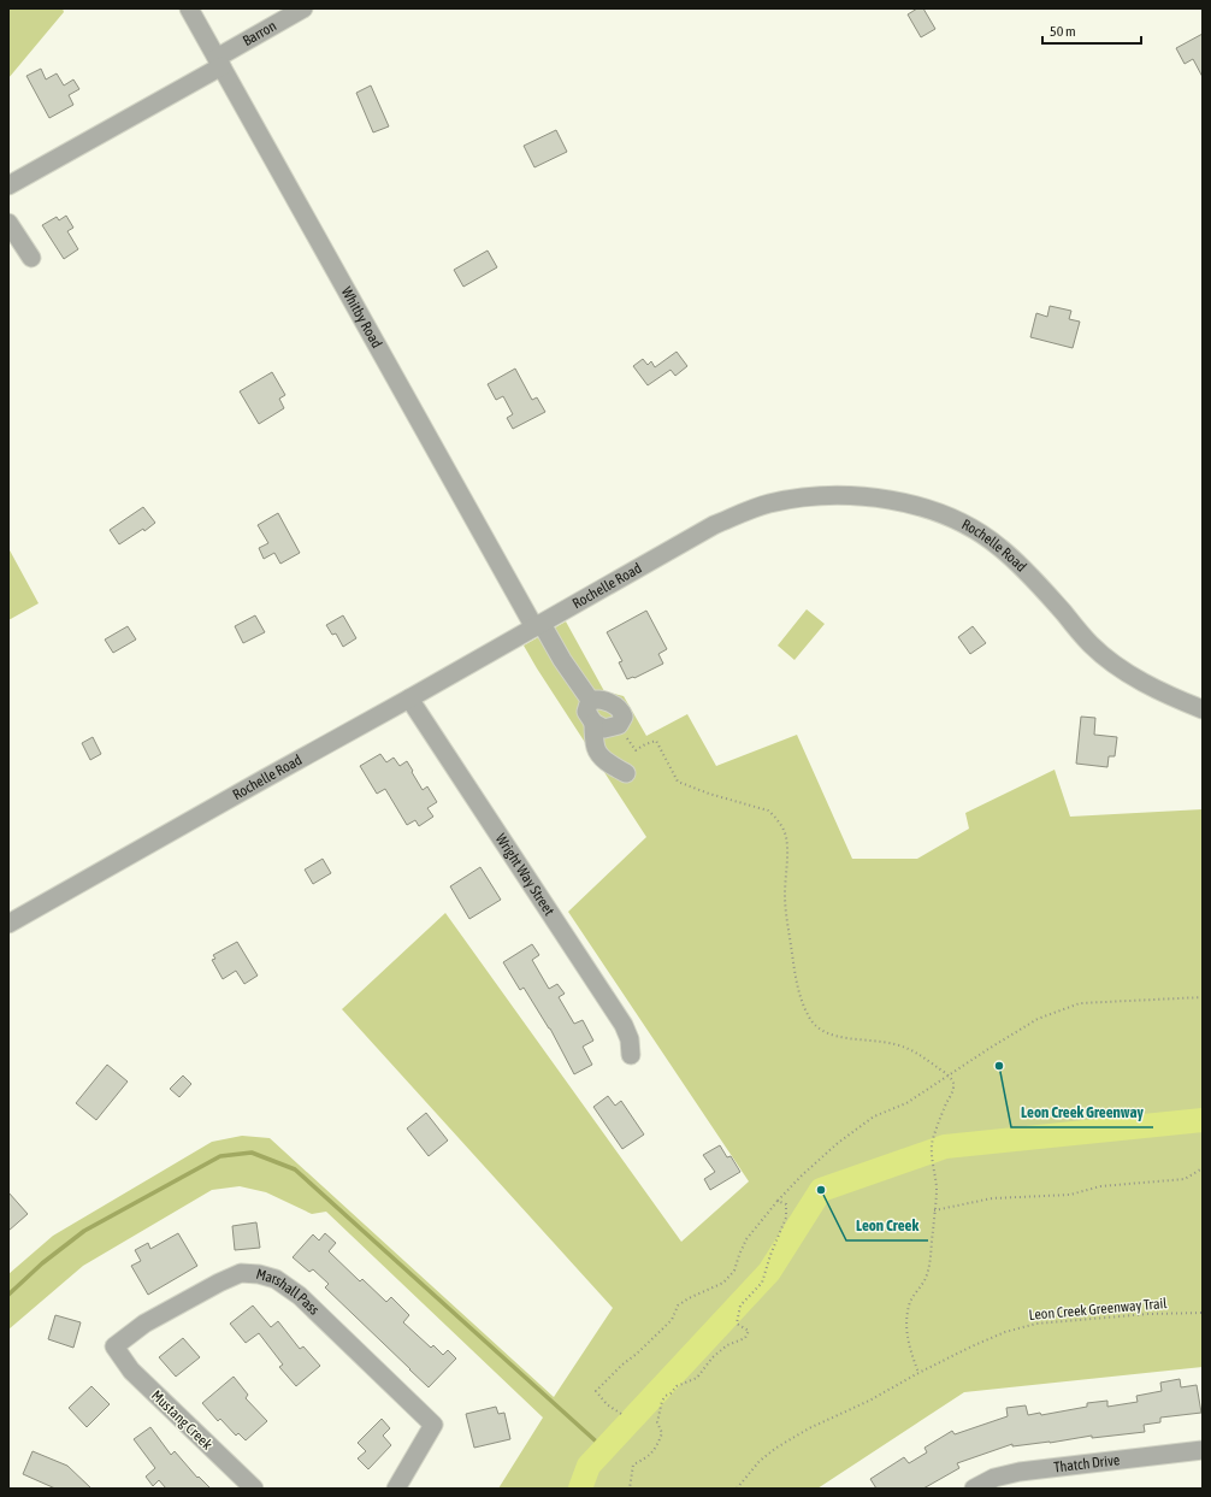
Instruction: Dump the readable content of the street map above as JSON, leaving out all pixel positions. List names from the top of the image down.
{
  "streets": {
    "street": [
      "Barron",
      "Whitby Road",
      "Rochelle Road",
      "Wright Way Street",
      "Marshall Pass",
      "Mustang Creek",
      "Thatch Drive"
    ],
    "path": ["Leon Creek Greenway Trail"]
  },
  "crossings": [
    ["Barron", "Whitby Road"],
    ["Whitby Road", "Rochelle Road"],
    ["Rochelle Road", "Wright Way Street"],
    ["Marshall Pass", "Mustang Creek"]
  ],
  "places": ["Leon Creek Greenway", "Leon Creek"],
  "scale_bar": "50 m"
}
